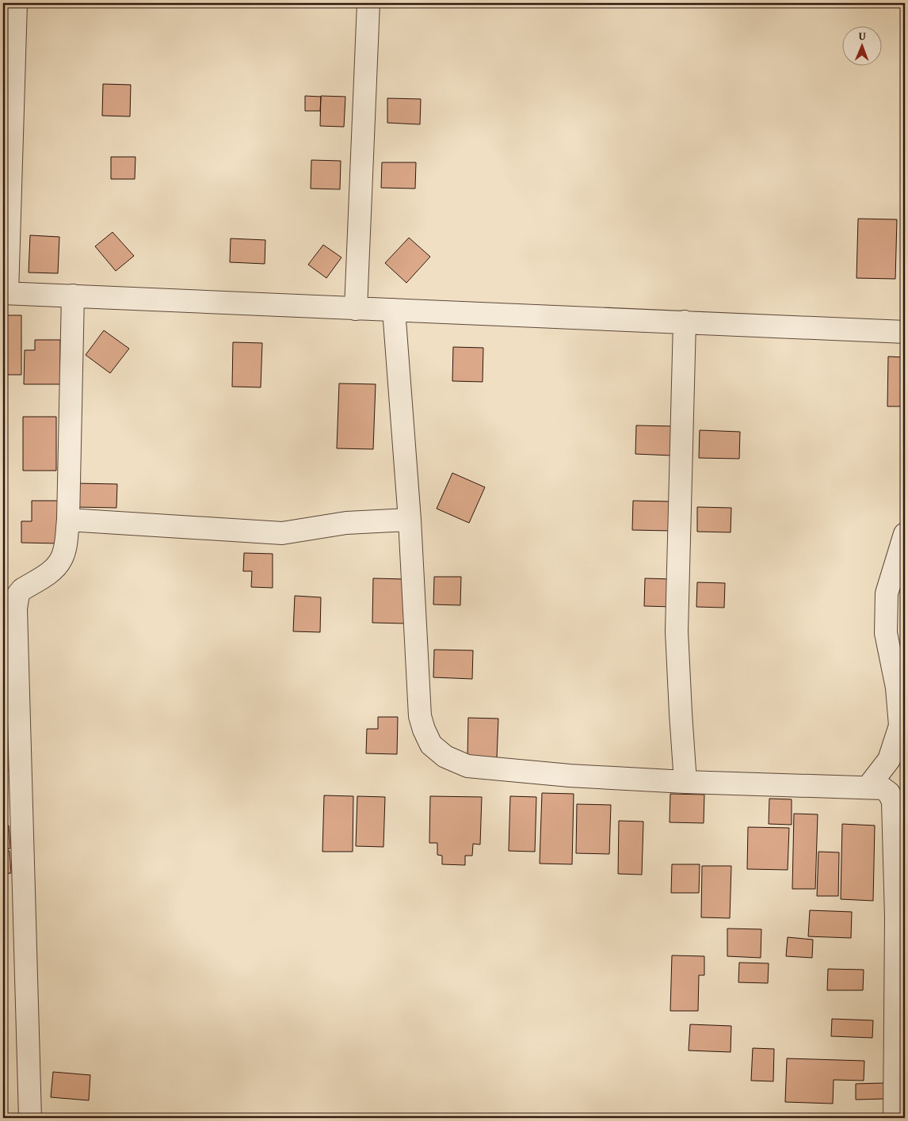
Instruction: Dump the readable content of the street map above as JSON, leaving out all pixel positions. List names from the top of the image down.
{
  "north": "top"
}
